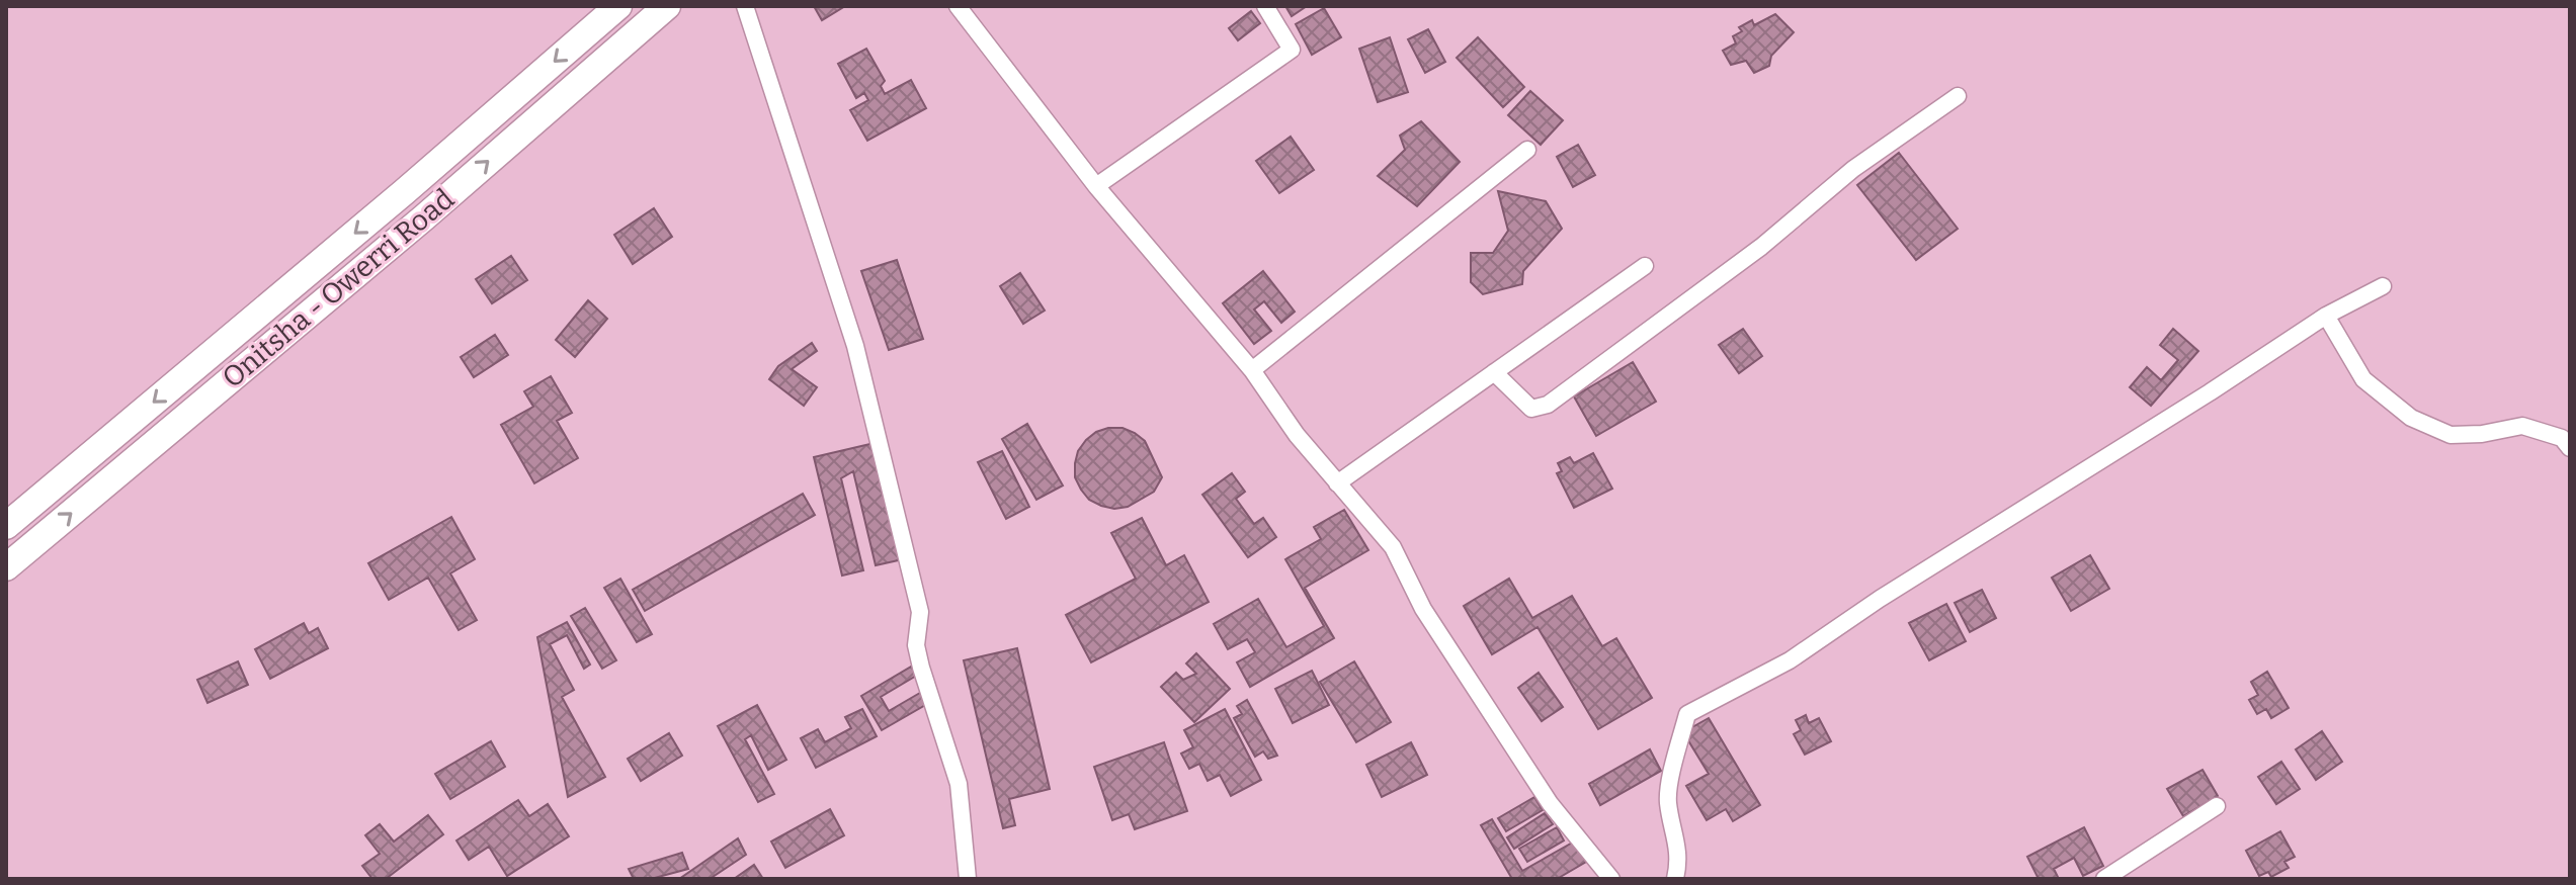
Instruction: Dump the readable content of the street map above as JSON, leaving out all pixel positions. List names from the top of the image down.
{
  "streets": {
    "highway": ["Onitsha - Owerri Road"]
  }
}
